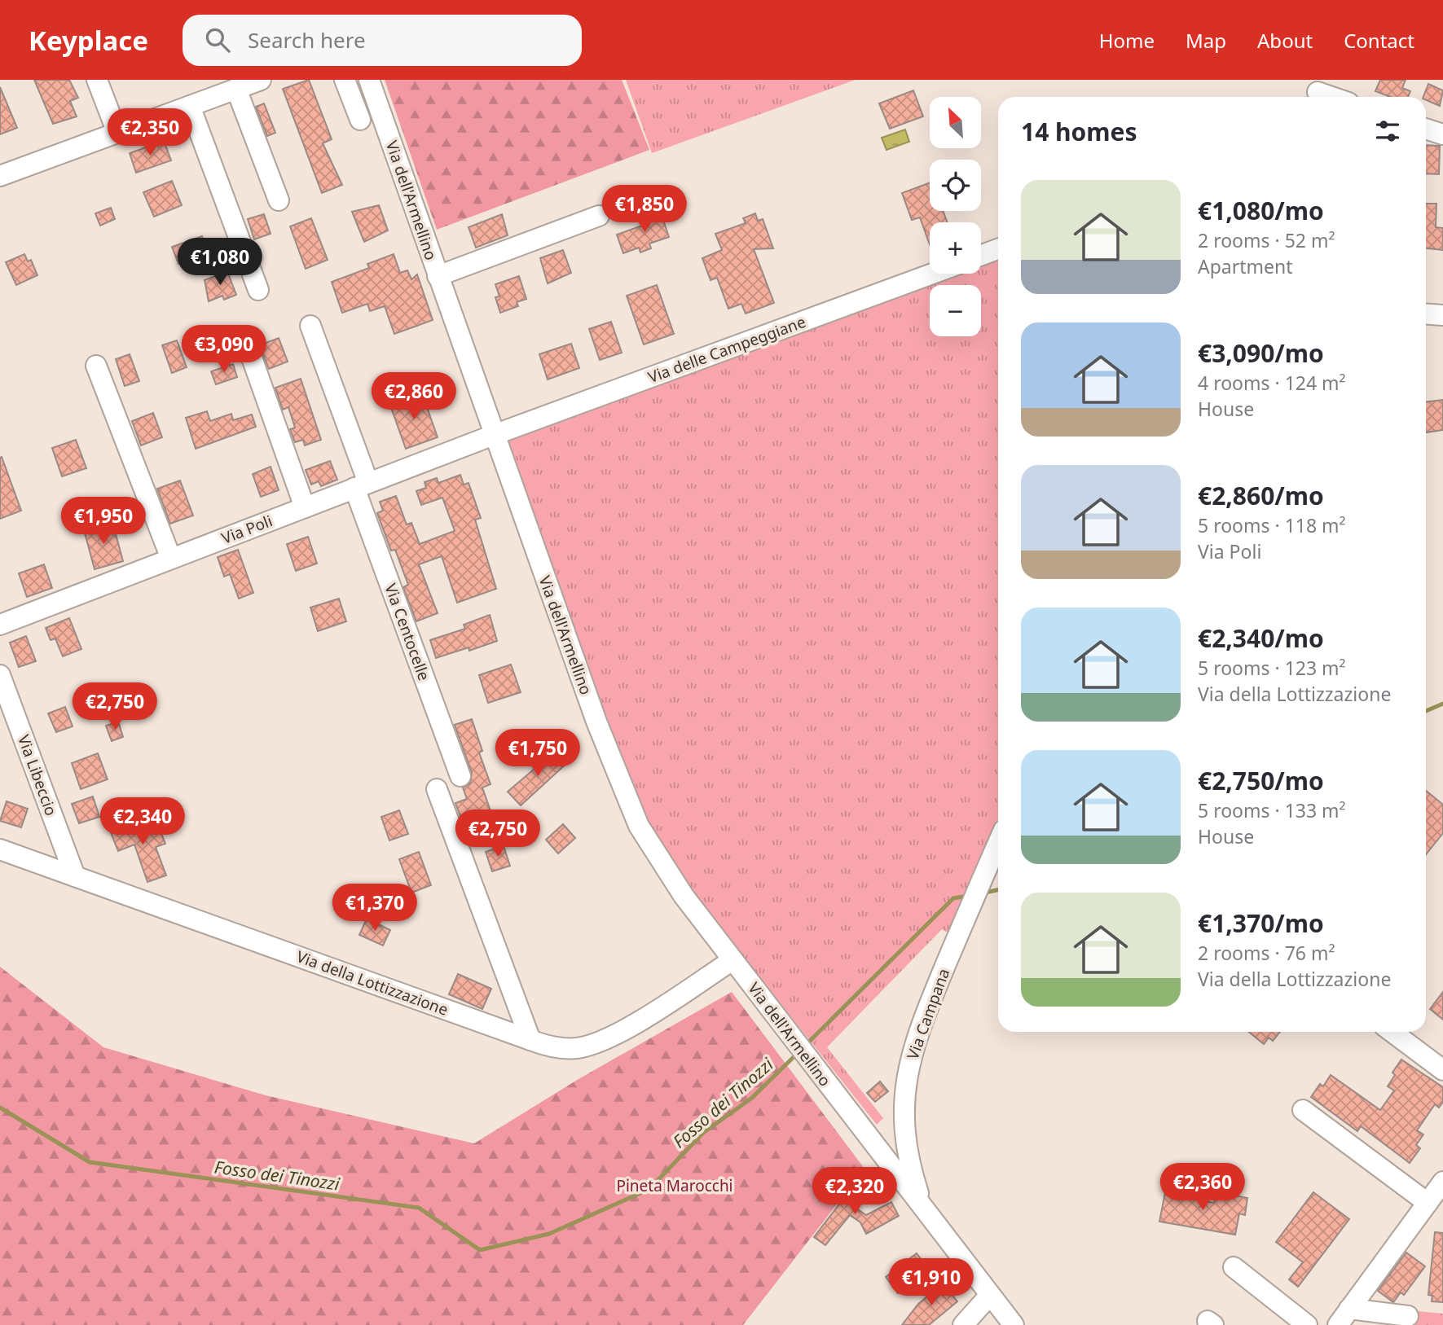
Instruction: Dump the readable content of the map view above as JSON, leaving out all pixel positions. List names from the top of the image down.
{
  "streets": {
    "street": [
      "Via dell'Armellino",
      "Via delle Campeggiane",
      "Via Poli",
      "Via Centocelle",
      "Via Libeccio",
      "Via della Lottizzazione",
      "Via Campana"
    ]
  },
  "crossings": [
    ["Via dell'Armellino", "Via delle Campeggiane"],
    ["Via dell'Armellino", "Via Poli"],
    ["Via dell'Armellino", "Via della Lottizzazione"],
    ["Via dell'Armellino", "Via Campana"],
    ["Via delle Campeggiane", "Via Poli"],
    ["Via Poli", "Via Centocelle"],
    ["Via Libeccio", "Via della Lottizzazione"]
  ],
  "water": ["Fosso dei Tinozzi"],
  "parks": ["Pineta Marocchi"],
  "north": "top left",
  "page": {
    "header": "Keyplace",
    "search": "Search here",
    "nav": [
      "Home",
      "Map",
      "About",
      "Contact"
    ],
    "map_buttons": ["+", "−"],
    "heading": "14 homes",
    "price": [
      "€2,350",
      "€1,850",
      "€1,080",
      "€3,090",
      "€2,860",
      "€1,950",
      "€2,750",
      "€1,750",
      "€2,340",
      "€2,750",
      "€1,370",
      "€2,360",
      "€2,320",
      "€1,910"
    ],
    "list": [
      {
        "name": "€1,080/mo",
        "note": "2 rooms · 52 m² · Apartment"
      },
      {
        "name": "€3,090/mo",
        "note": "4 rooms · 124 m² · House"
      },
      {
        "name": "€2,860/mo",
        "note": "5 rooms · 118 m² · Via Poli"
      },
      {
        "name": "€2,340/mo",
        "note": "5 rooms · 123 m² · Via della Lottizzazione"
      },
      {
        "name": "€2,750/mo",
        "note": "5 rooms · 133 m² · House"
      },
      {
        "name": "€1,370/mo",
        "note": "2 rooms · 76 m² · Via della Lottizzazione"
      }
    ]
  }
}
